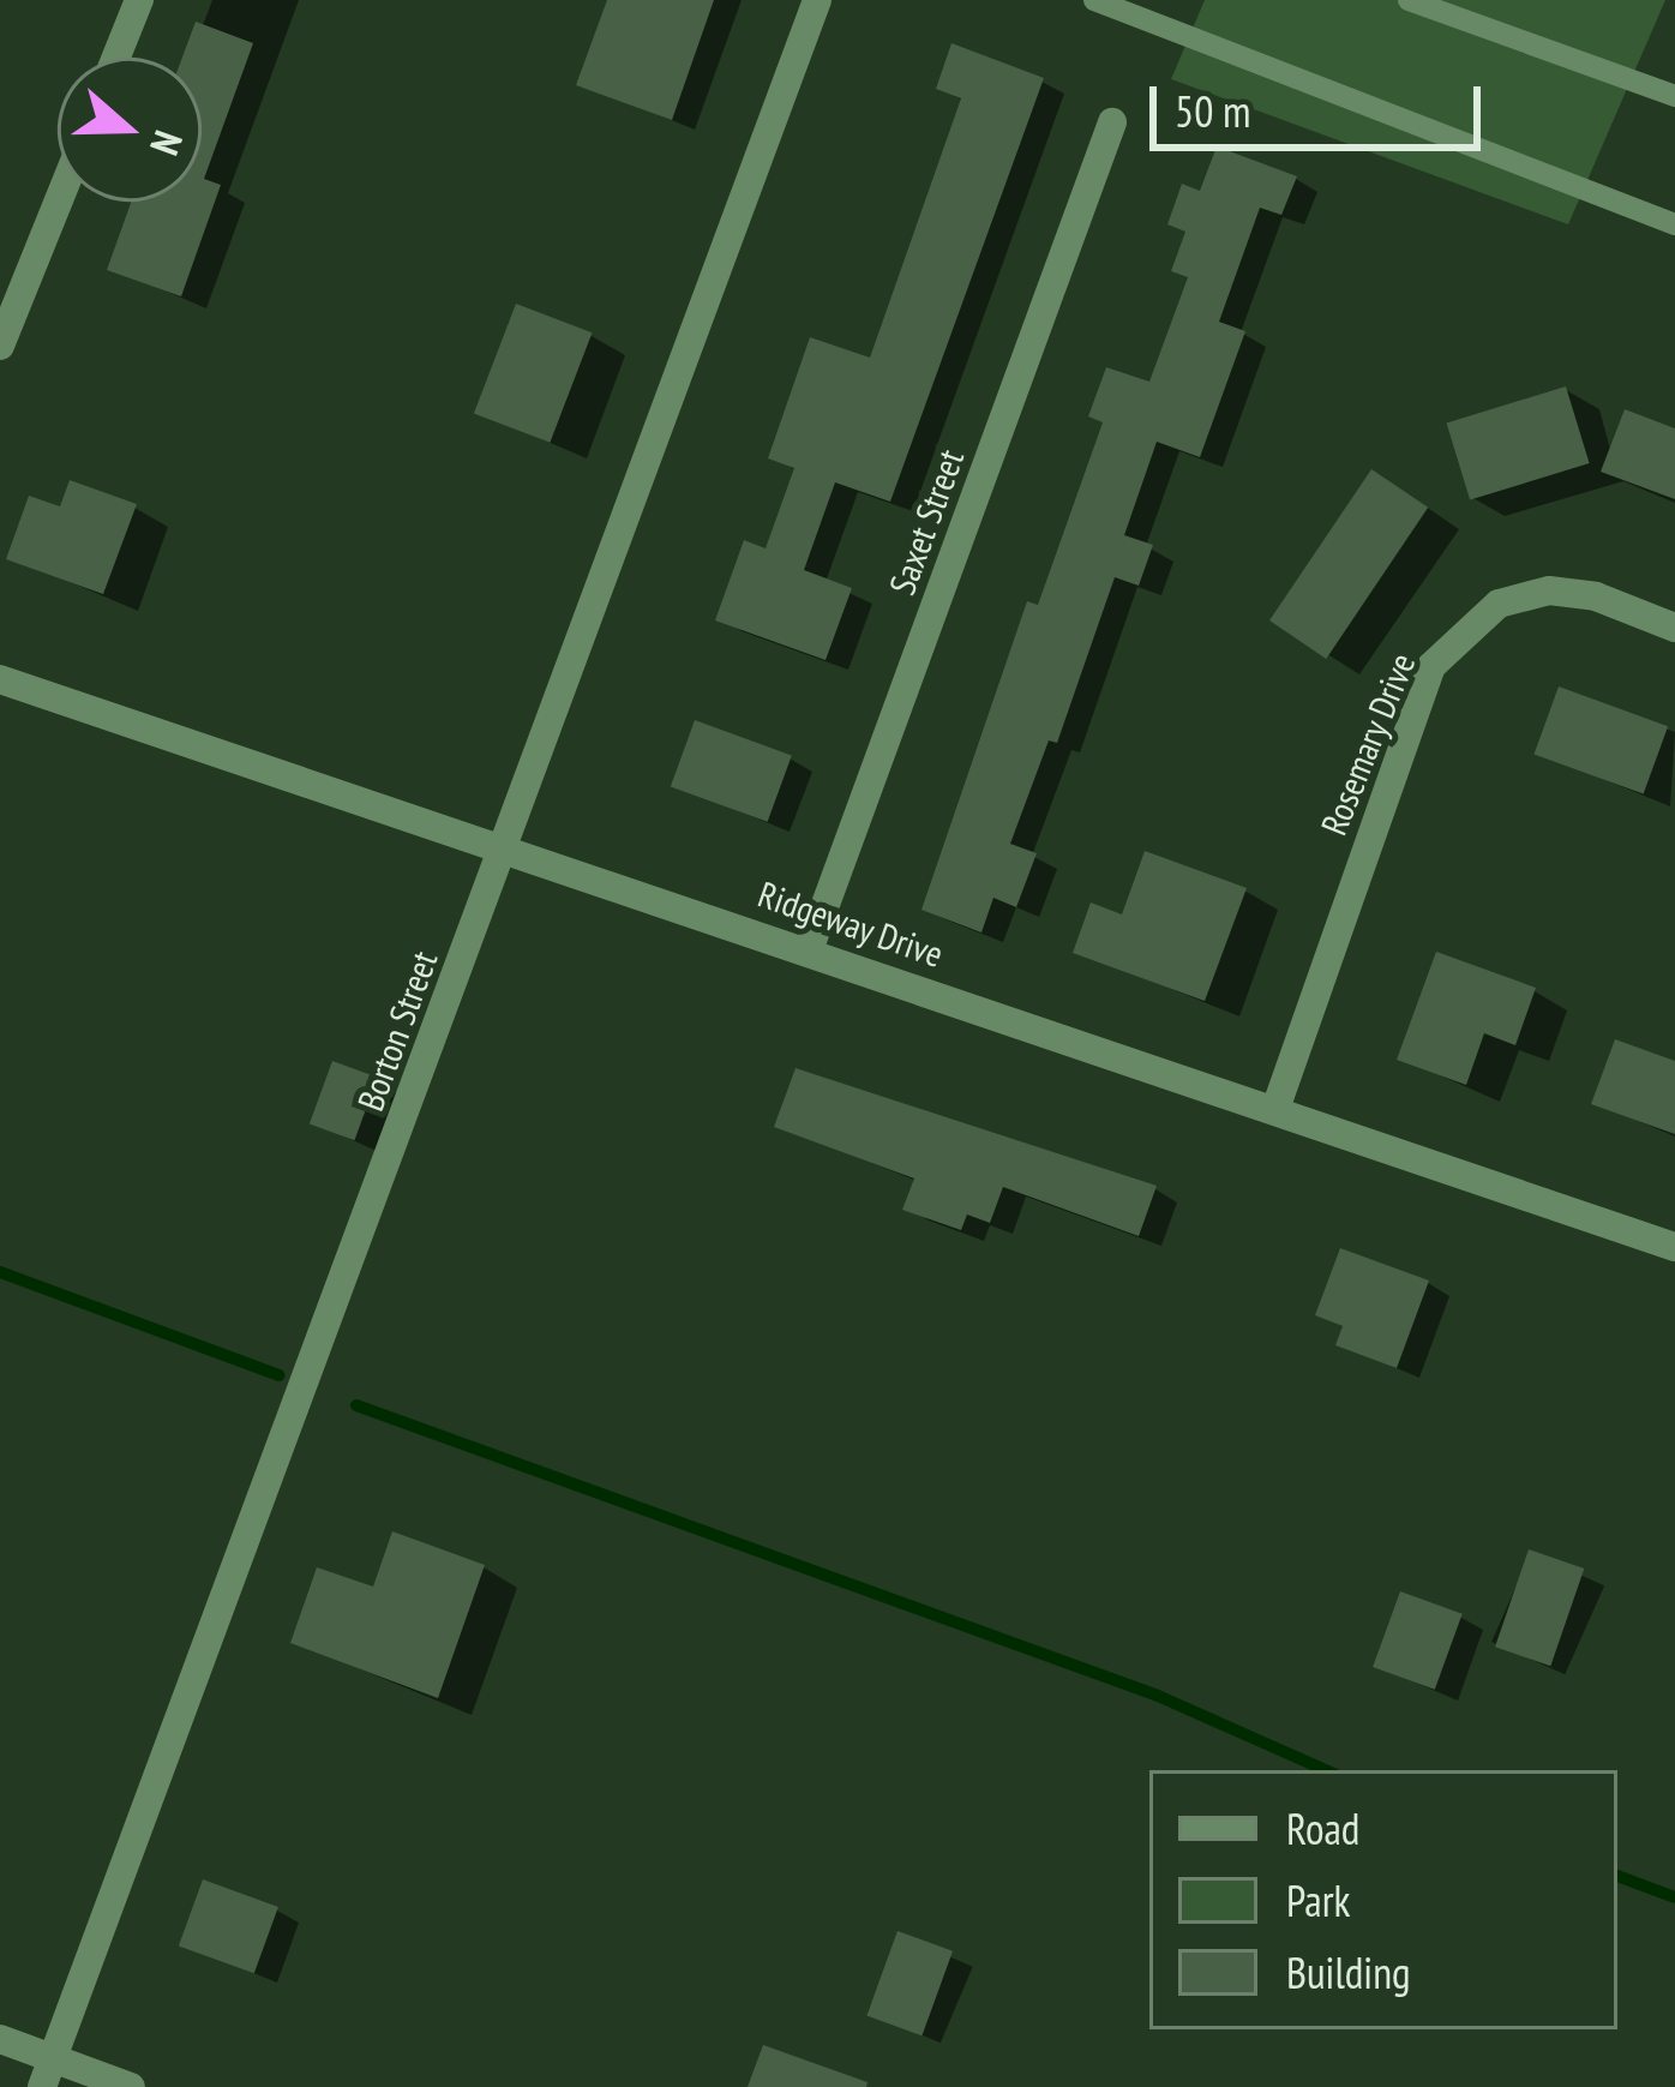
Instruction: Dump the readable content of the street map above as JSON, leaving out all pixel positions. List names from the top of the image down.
{
  "streets": {
    "street": [
      "Saxet Street",
      "Rosemary Drive",
      "Ridgeway Drive",
      "Borton Street"
    ]
  },
  "crossings": [
    ["Saxet Street", "Ridgeway Drive"],
    ["Rosemary Drive", "Ridgeway Drive"],
    ["Ridgeway Drive", "Borton Street"]
  ],
  "legend": ["Road", "Park", "Building"],
  "scale_bar": "50 m",
  "north": "right"
}
